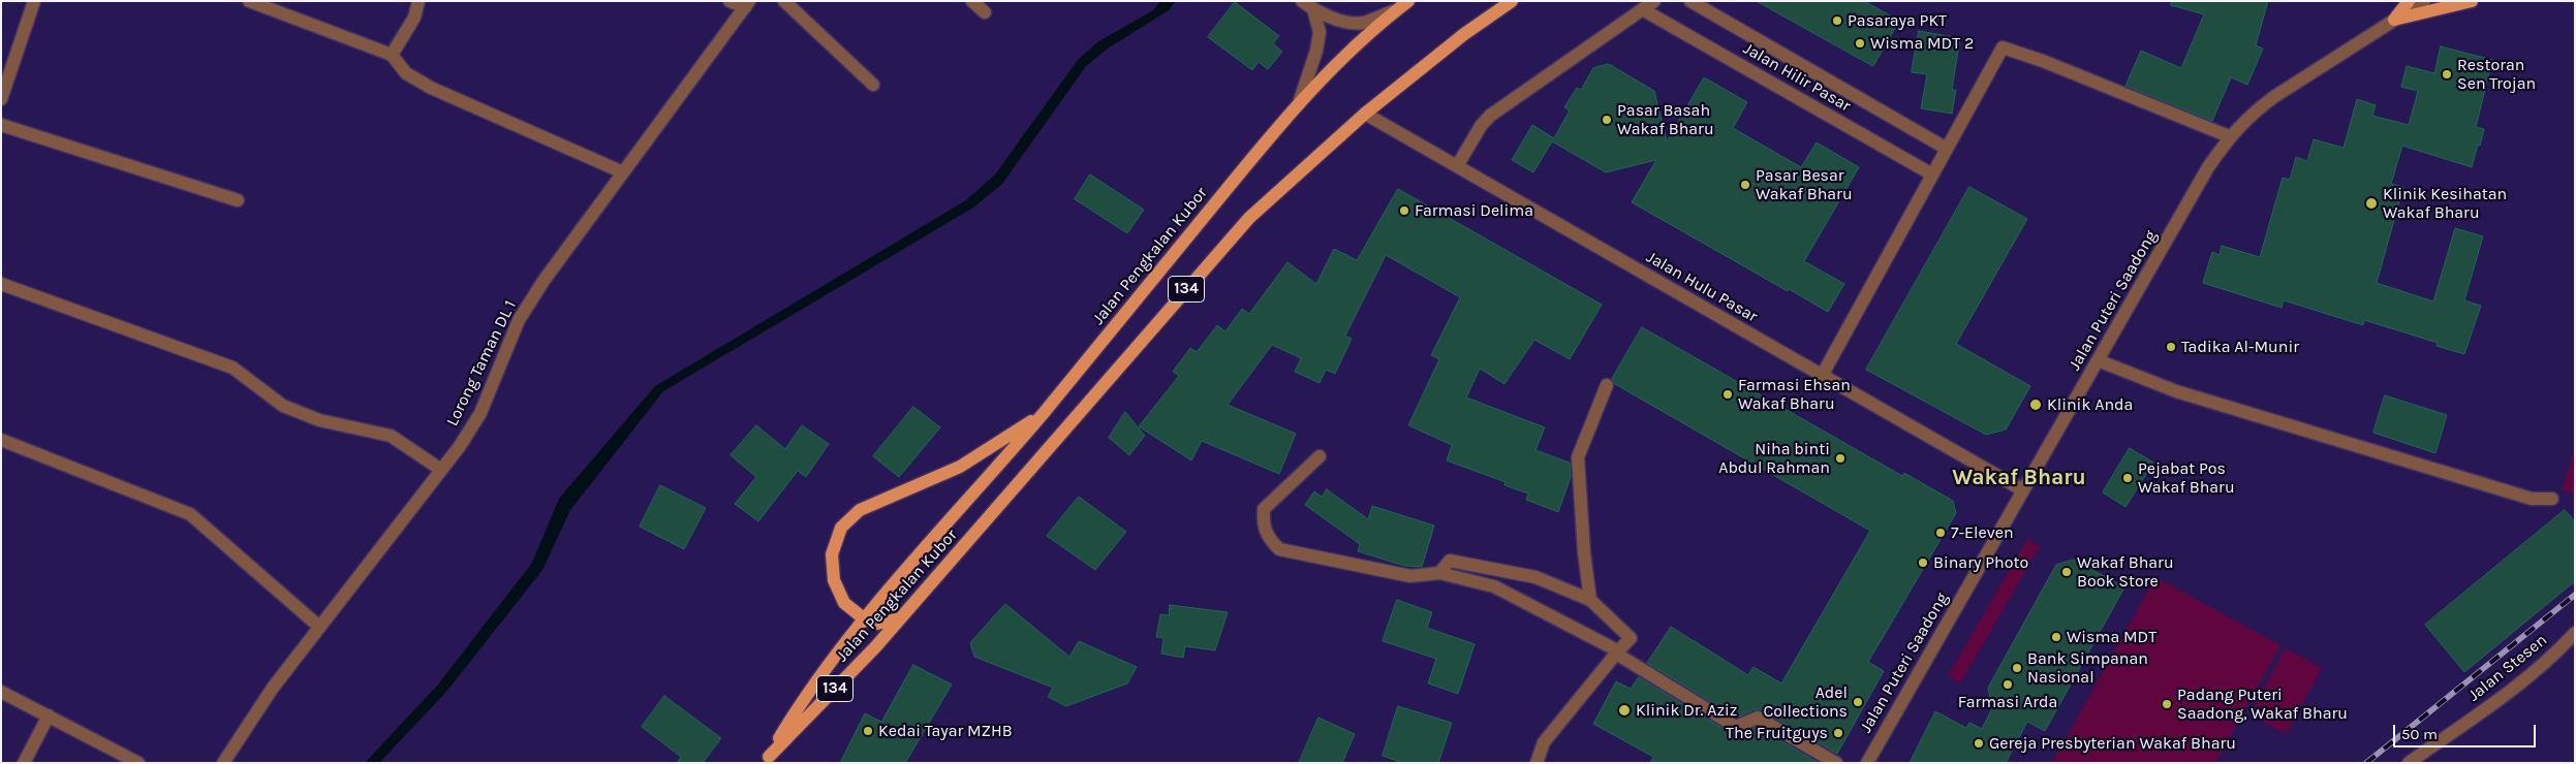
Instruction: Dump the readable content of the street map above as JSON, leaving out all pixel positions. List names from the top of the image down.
{
  "streets": {
    "main road": ["Jalan Pengkalan Kubor", "134"],
    "street": [
      "Jalan Hilir Pasar",
      "Jalan Hulu Pasar",
      "Jalan Puteri Saadong",
      "Lorong Taman DL 1",
      "Jalan Stesen"
    ]
  },
  "crossings": [
    ["Jalan Pengkalan Kubor", "Jalan Hulu Pasar"],
    ["Jalan Hulu Pasar", "Jalan Puteri Saadong"]
  ],
  "districts": ["Wakaf Bharu"],
  "places": [
    "Pasaraya PKT",
    "Wisma MDT 2",
    "Restoran Sen Trojan",
    "Pasar Basah Wakaf Bharu",
    "Pasar Besar Wakaf Bharu",
    "Klinik Kesihatan Wakaf Bharu",
    "Farmasi Delima",
    "Tadika Al-Munir",
    "Farmasi Ehsan Wakaf Bharu",
    "Klinik Anda",
    "Niha binti Abdul Rahman",
    "Pejabat Pos Wakaf Bharu",
    "7-Eleven",
    "Binary Photo",
    "Wakaf Bharu Book Store",
    "Wisma MDT",
    "Bank Simpanan Nasional",
    "Farmasi Arda",
    "Adel Collections",
    "Padang Puteri Saadong, Wakaf Bharu",
    "Klinik Dr. Aziz",
    "Kedai Tayar MZHB",
    "The Fruitguys",
    "Gereja Presbyterian Wakaf Bharu"
  ],
  "scale_bar": "50 m"
}
